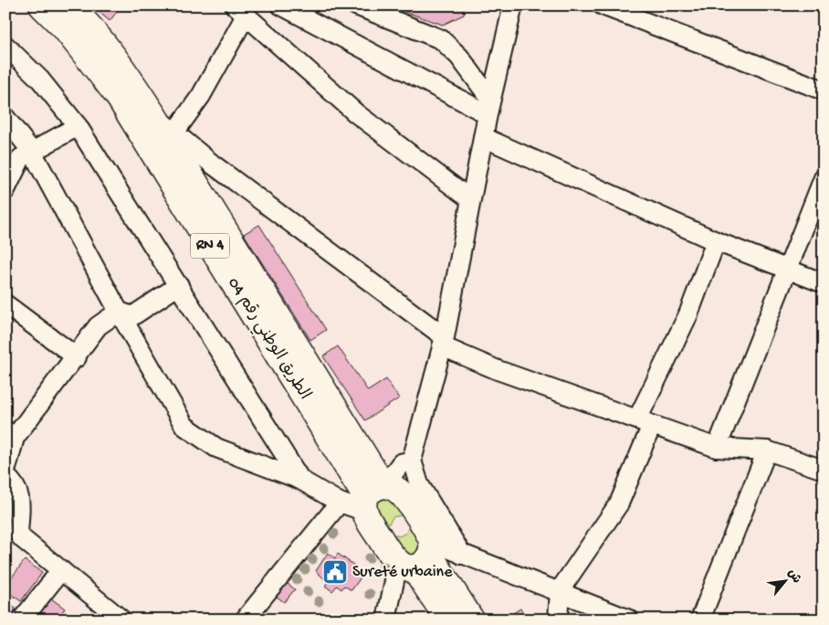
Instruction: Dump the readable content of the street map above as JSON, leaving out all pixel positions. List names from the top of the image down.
{
  "streets": {
    "highway": ["RN 4", "الطريق الوطني رقم 04"]
  },
  "places": {
    "public building": ["Sureté urbaine"]
  },
  "north": "top right"
}
